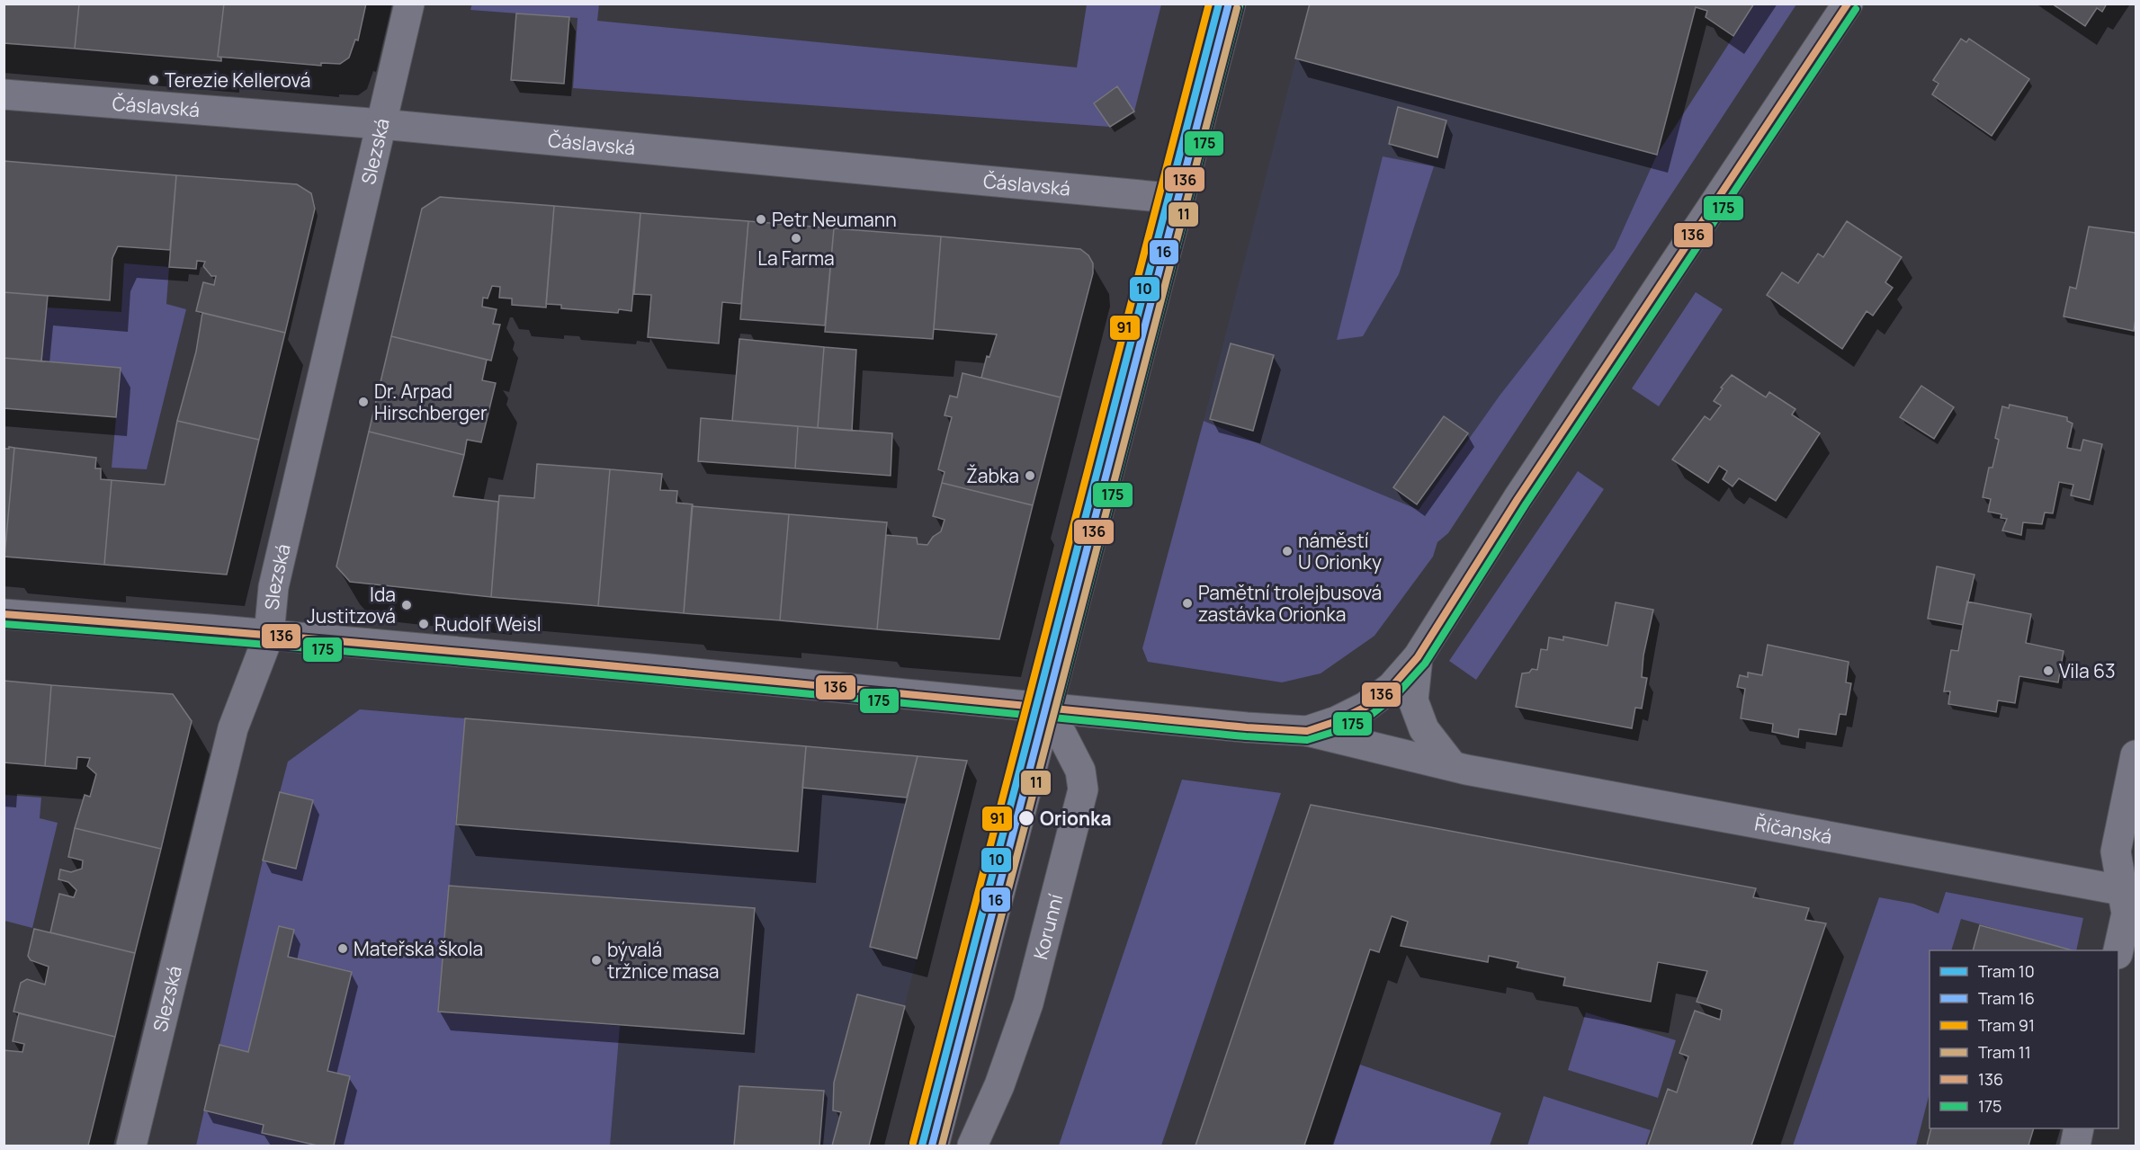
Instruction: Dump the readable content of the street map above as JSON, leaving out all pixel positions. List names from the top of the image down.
{
  "streets": {
    "street": [
      "Čáslavská",
      "Slezská",
      "Říčanská",
      "Korunní"
    ]
  },
  "crossings": [
    ["Čáslavská", "Slezská"],
    ["Slezská", "Říčanská"],
    ["Říčanská", "Korunní"]
  ],
  "places": [
    "Terezie Kellerová",
    "Petr Neumann",
    "La Farma",
    "Dr. Arpad Hirschberger",
    "Žabka",
    "náměstí U Orionky",
    "Pamětní trolejbusová zastávka Orionka",
    "Ida Justitzová",
    "Rudolf Weisl",
    "Vila 63",
    "Orionka",
    "Mateřská škola",
    "bývalá tržnice masa"
  ],
  "lines": [
    "tram line 10",
    "tram line 91",
    "transit line 136",
    "tram line 16",
    "transit line 175",
    "tram line 11"
  ],
  "legend": [
    "Tram 10",
    "Tram 16",
    "Tram 91",
    "Tram 11",
    "136",
    "175"
  ]
}
